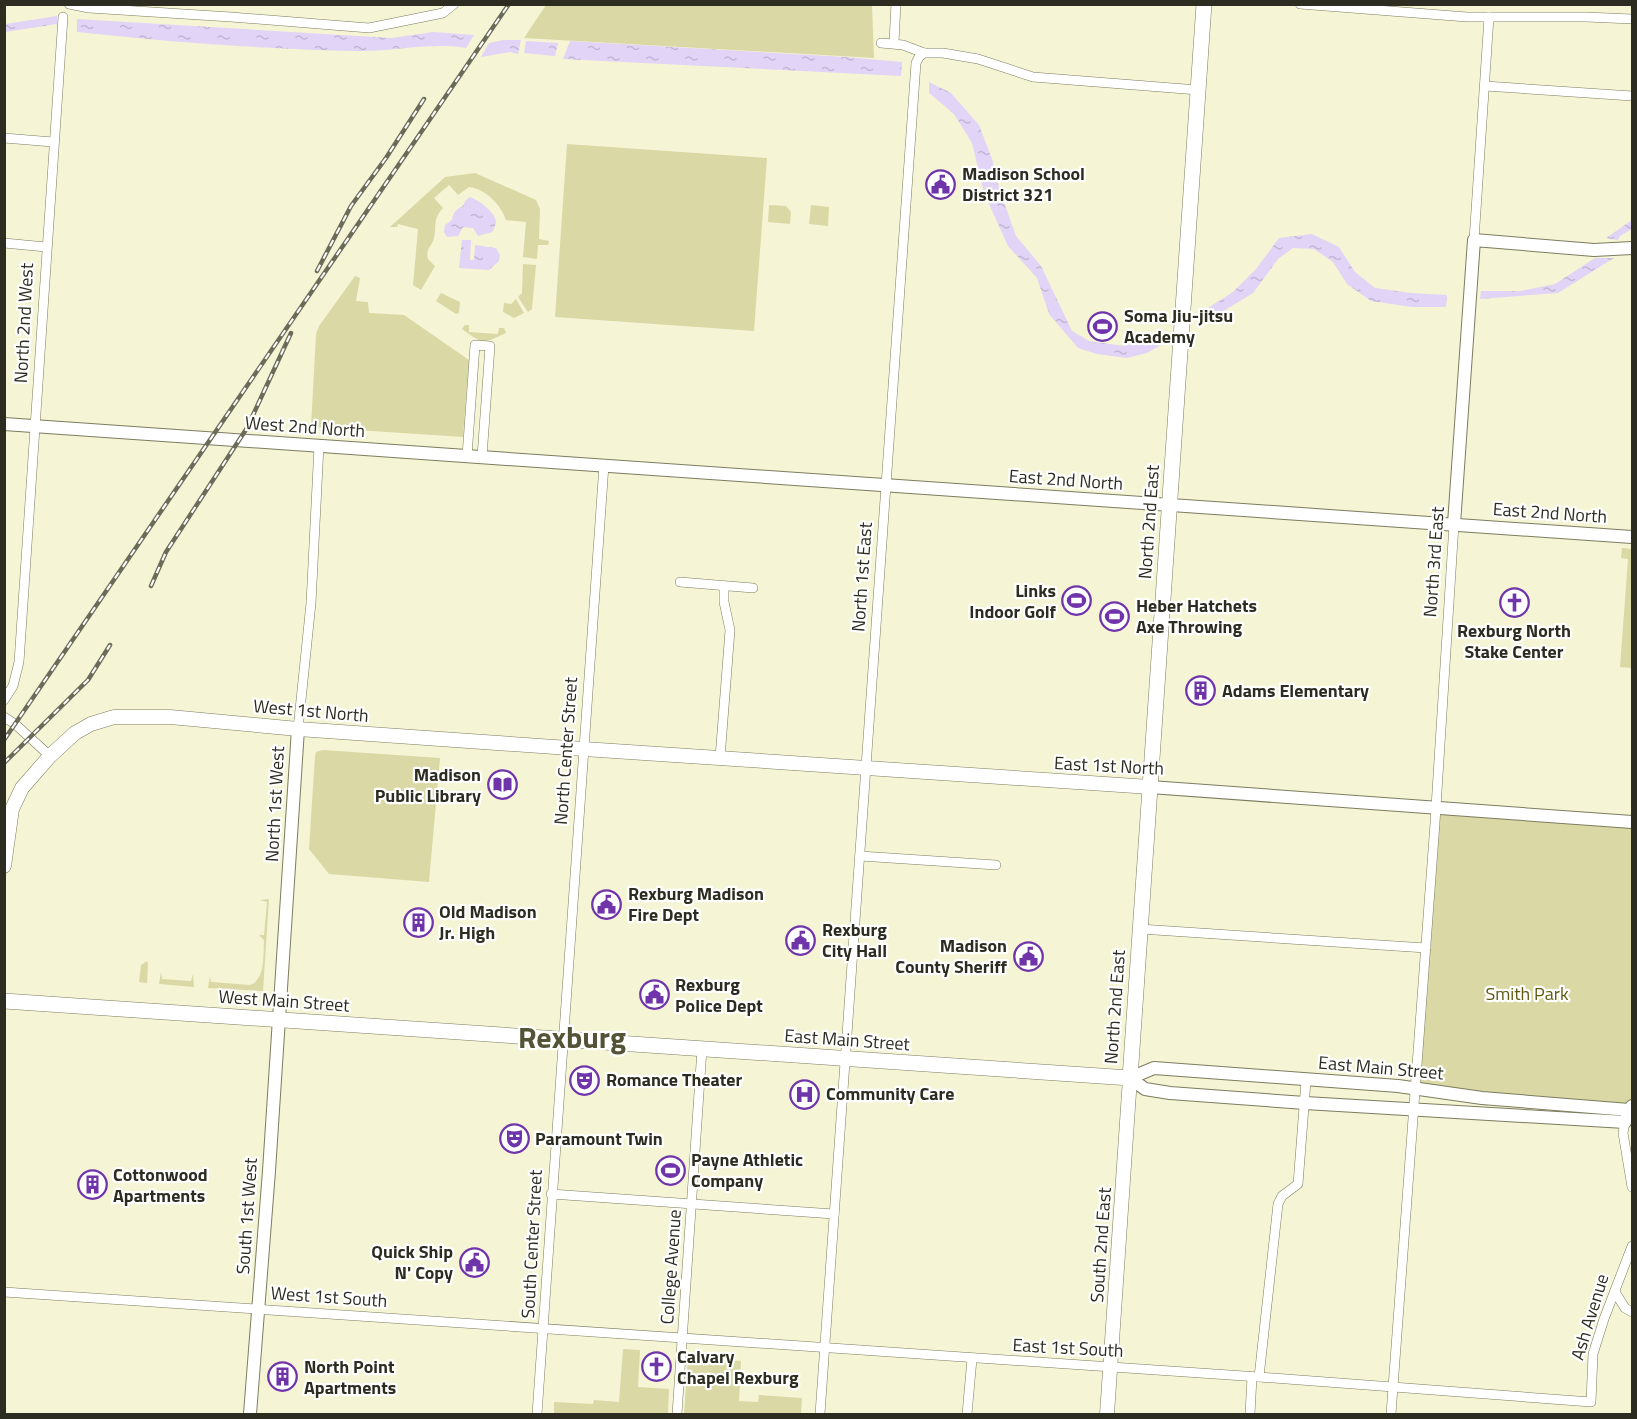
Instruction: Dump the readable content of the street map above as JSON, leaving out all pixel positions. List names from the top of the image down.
{
  "streets": {
    "main road": [
      "North 2nd East",
      "West 1st North",
      "East 1st North",
      "West Main Street",
      "East Main Street",
      "South 2nd East"
    ],
    "street": [
      "North 2nd West",
      "West 2nd North",
      "East 2nd North",
      "North 3rd East",
      "North 1st East",
      "North Center Street",
      "North 1st West",
      "South 1st West",
      "South Center Street",
      "College Avenue",
      "West 1st South",
      "Ash Avenue",
      "East 1st South"
    ]
  },
  "crossings": [
    ["North 2nd West", "West 2nd North"],
    ["West 2nd North", "East 2nd North"],
    ["West 2nd North", "North Center Street"],
    ["West 2nd North", "North 1st West"],
    ["East 2nd North", "North 2nd East"],
    ["East 2nd North", "North 3rd East"],
    ["East 2nd North", "North 1st East"],
    ["East 2nd North", "North Center Street"],
    ["North 2nd East", "East 1st North"],
    ["North 2nd East", "East Main Street"],
    ["North 2nd East", "South 2nd East"],
    ["North 3rd East", "East 1st North"],
    ["North 3rd East", "East Main Street"],
    ["North 3rd East", "East 1st South"],
    ["North 1st East", "East 1st North"],
    ["North 1st East", "East Main Street"],
    ["North 1st East", "East 1st South"],
    ["West 1st North", "North Center Street"],
    ["West 1st North", "East 1st North"],
    ["West 1st North", "North 1st West"],
    ["North Center Street", "East 1st North"],
    ["North Center Street", "West Main Street"],
    ["North Center Street", "East Main Street"],
    ["North Center Street", "South Center Street"],
    ["North 1st West", "West Main Street"],
    ["North 1st West", "South 1st West"],
    ["West Main Street", "East Main Street"],
    ["West Main Street", "South 1st West"],
    ["West Main Street", "South Center Street"],
    ["East Main Street", "South Center Street"],
    ["East Main Street", "South 2nd East"],
    ["East Main Street", "College Avenue"],
    ["South 1st West", "West 1st South"],
    ["South Center Street", "West 1st South"],
    ["South Center Street", "East 1st South"],
    ["South 2nd East", "East 1st South"],
    ["College Avenue", "East 1st South"],
    ["West 1st South", "East 1st South"],
    ["Ash Avenue", "East 1st South"]
  ],
  "districts": ["Rexburg"],
  "parks": ["Smith Park"],
  "places": {
    "public building": [
      "Madison School District 321",
      "Rexburg Madison Fire Dept",
      "Rexburg City Hall",
      "Madison County Sheriff",
      "Rexburg Police Dept",
      "Quick Ship N' Copy"
    ],
    "sports": [
      "Soma Jiu-jitsu Academy",
      "Links Indoor Golf",
      "Heber Hatchets Axe Throwing",
      "Payne Athletic Company"
    ],
    "church": ["Rexburg North Stake Center", "Calvary Chapel Rexburg"],
    "building": [
      "Adams Elementary",
      "Old Madison Jr. High",
      "Cottonwood Apartments",
      "North Point Apartments"
    ],
    "library": ["Madison Public Library"],
    "theatre": ["Romance Theater", "Paramount Twin"],
    "hospital": ["Community Care"]
  }
}
